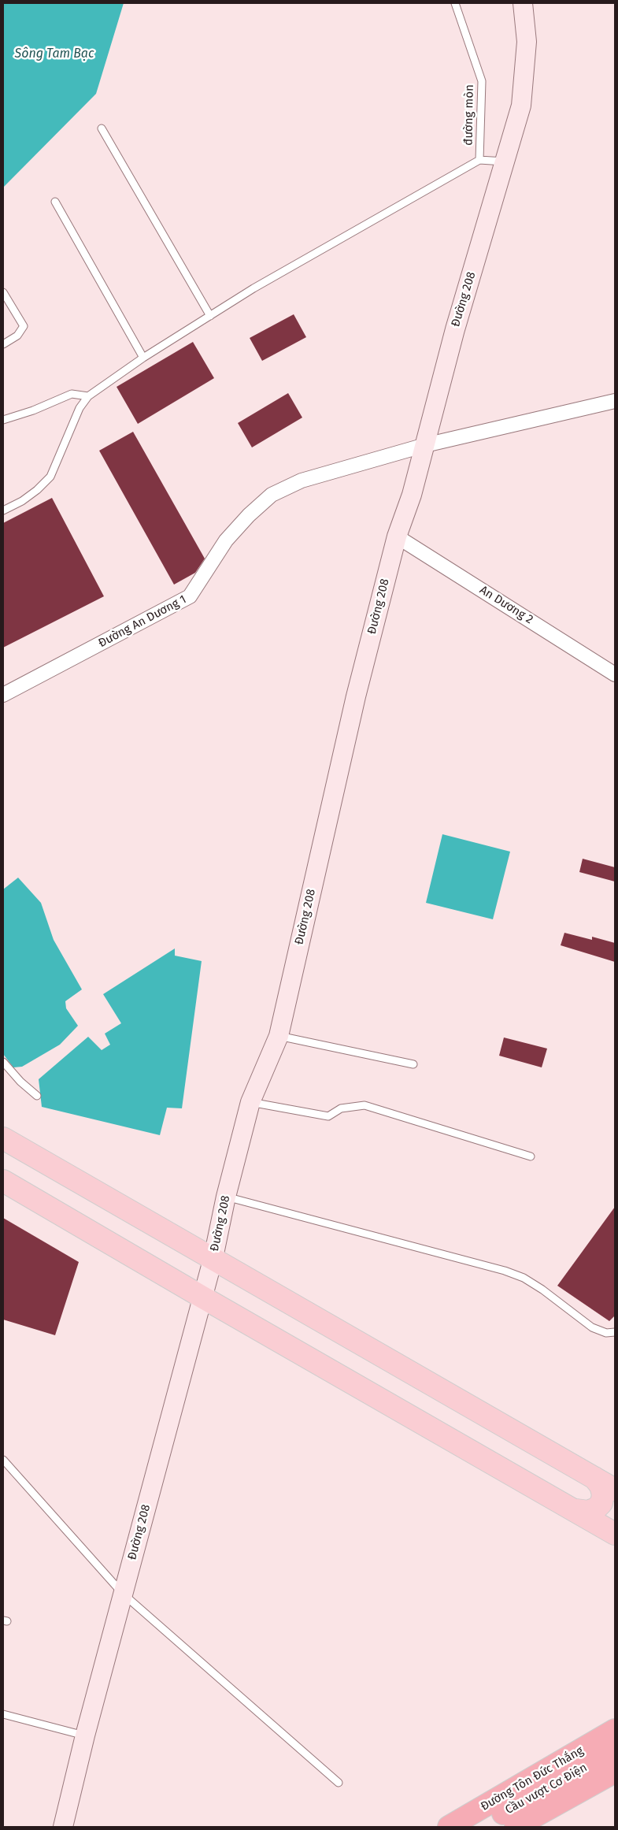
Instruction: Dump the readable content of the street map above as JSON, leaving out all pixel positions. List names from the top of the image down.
{
  "streets": {
    "highway": ["Đường Tôn Đức Thắng", "Cầu vượt Cơ Điện"],
    "street": ["Đường 208", "An Dương 2", "Đường An Dương 1"],
    "lane": ["đường mòn"]
  },
  "crossings": [
    ["Đường 208", "An Dương 2"],
    ["Đường 208", "Đường An Dương 1"]
  ],
  "water": ["Sông Tam Bạc"]
}
